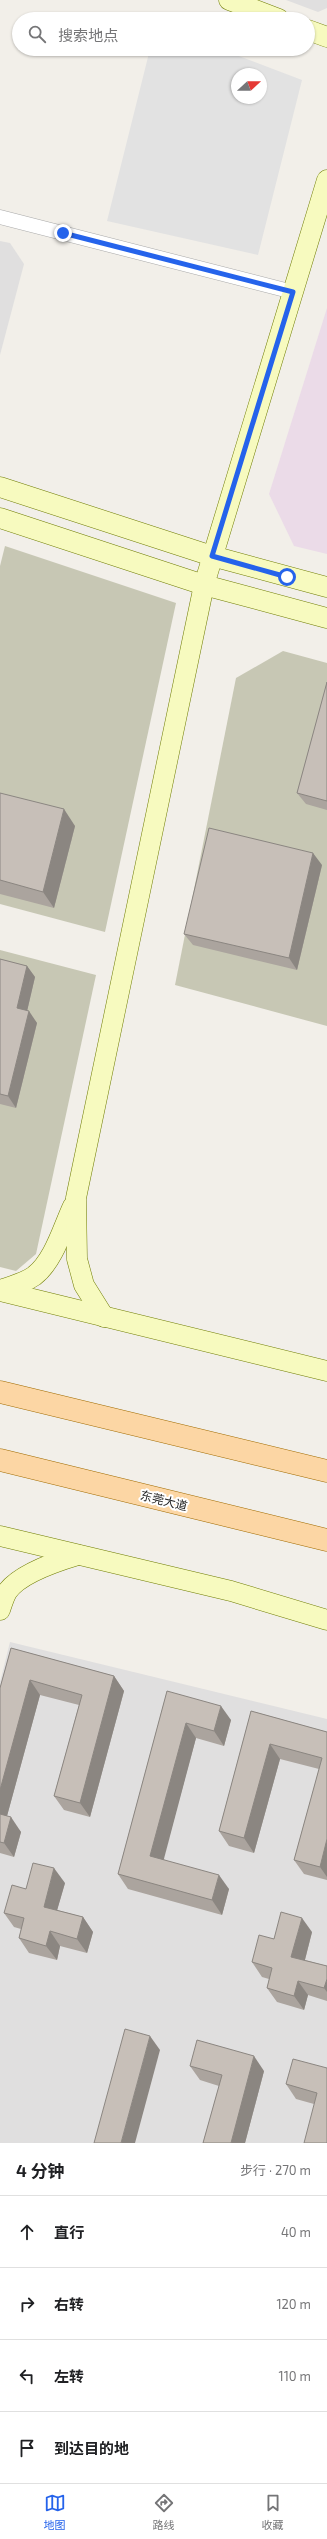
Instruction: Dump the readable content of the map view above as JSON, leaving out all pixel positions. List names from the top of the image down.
{
  "streets": {
    "main road": ["东莞大道"]
  },
  "north": "right",
  "page": {
    "search": "搜索地点",
    "heading": ["4 分钟", "步行 · 270 m"],
    "list": [
      ["直行", "40 m"],
      ["右转", "120 m"],
      ["左转", "110 m"],
      "到达目的地"
    ],
    "nav": ["地图", "路线", "收藏"]
  }
}
